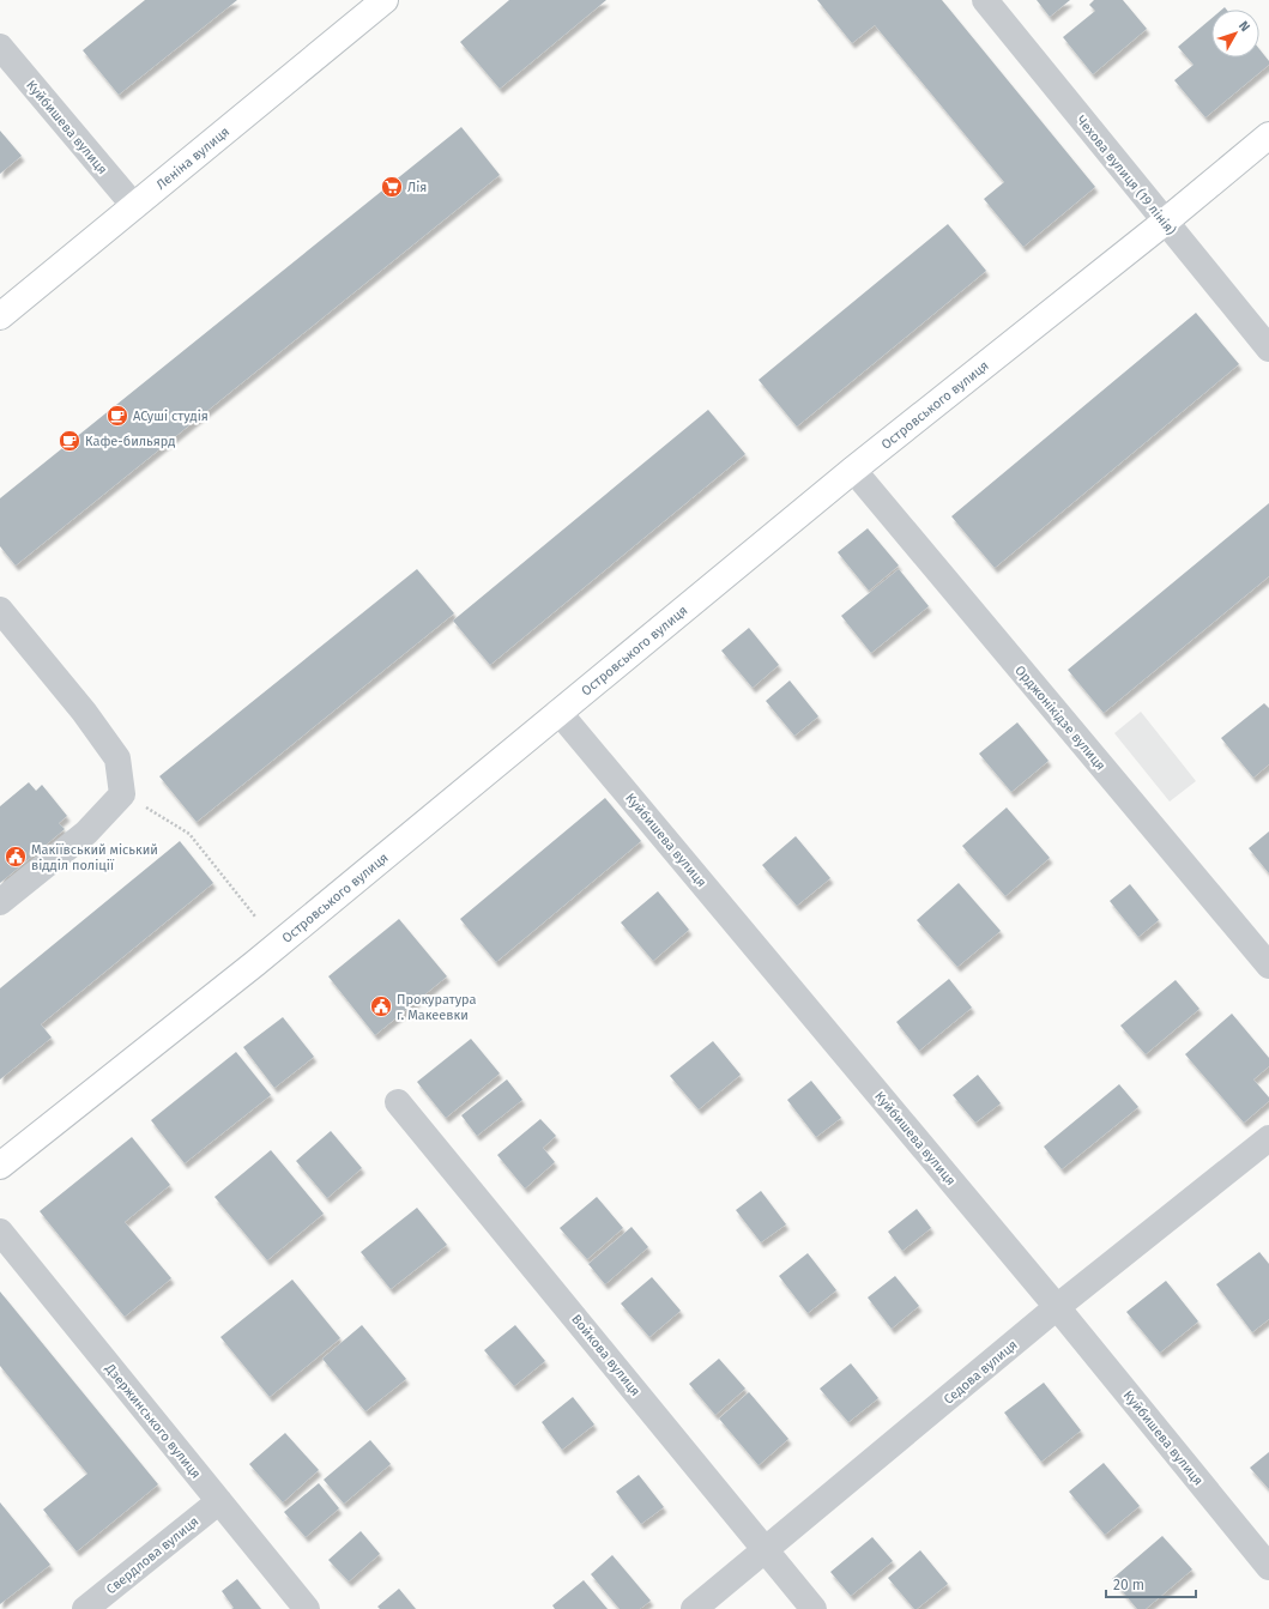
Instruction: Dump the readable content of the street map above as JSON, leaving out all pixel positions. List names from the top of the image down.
{
  "streets": {
    "street": [
      "Куйбишева вулиця",
      "Леніна вулиця",
      "Чехова вулиця (19 лiнiя)",
      "Островського вулиця",
      "Орджонікідзе вулиця",
      "Войкова вулиця",
      "Седова вулиця",
      "Дзержинського вулиця",
      "Свердлова вулиця"
    ]
  },
  "crossings": [
    ["Куйбишева вулиця", "Леніна вулиця"],
    ["Куйбишева вулиця", "Островського вулиця"],
    ["Куйбишева вулиця", "Седова вулиця"],
    ["Чехова вулиця (19 лiнiя)", "Островського вулиця"],
    ["Островського вулиця", "Орджонікідзе вулиця"],
    ["Войкова вулиця", "Седова вулиця"],
    ["Дзержинського вулиця", "Свердлова вулиця"]
  ],
  "places": {
    "supermarket": ["Лія"],
    "cafe": ["АСуші студія", "Кафе-бильярд"],
    "public building": ["Макіївський міський відділ поліції", "Прокуратура г. Макеевки"]
  },
  "scale_bar": "20 m",
  "north": "top right"
}
